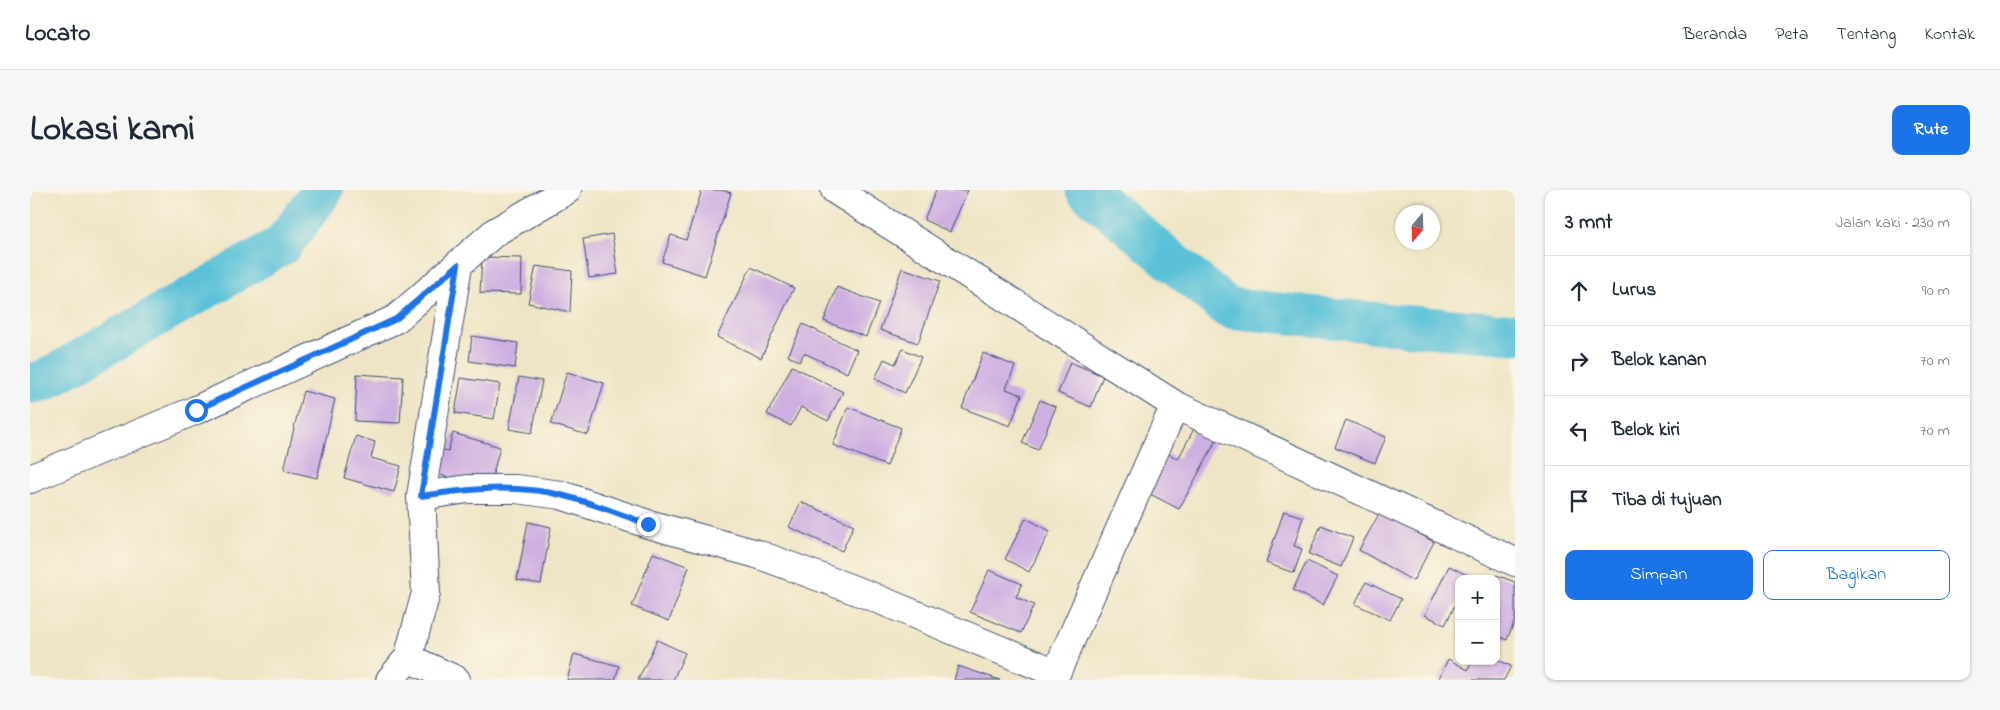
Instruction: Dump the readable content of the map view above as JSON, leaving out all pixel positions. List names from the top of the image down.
{
  "north": "bottom",
  "page": {
    "header": "Locato",
    "nav": [
      "Beranda",
      "Peta",
      "Tentang",
      "Kontak"
    ],
    "title": "Lokasi kami",
    "buttons": [
      "Rute",
      ["Simpan", "Bagikan"]
    ],
    "heading": ["3 mnt", "Jalan kaki · 230 m"],
    "list": [
      ["Lurus", "90 m"],
      ["Belok kanan", "70 m"],
      ["Belok kiri", "70 m"],
      "Tiba di tujuan"
    ],
    "map_buttons": ["+", "−"]
  }
}
